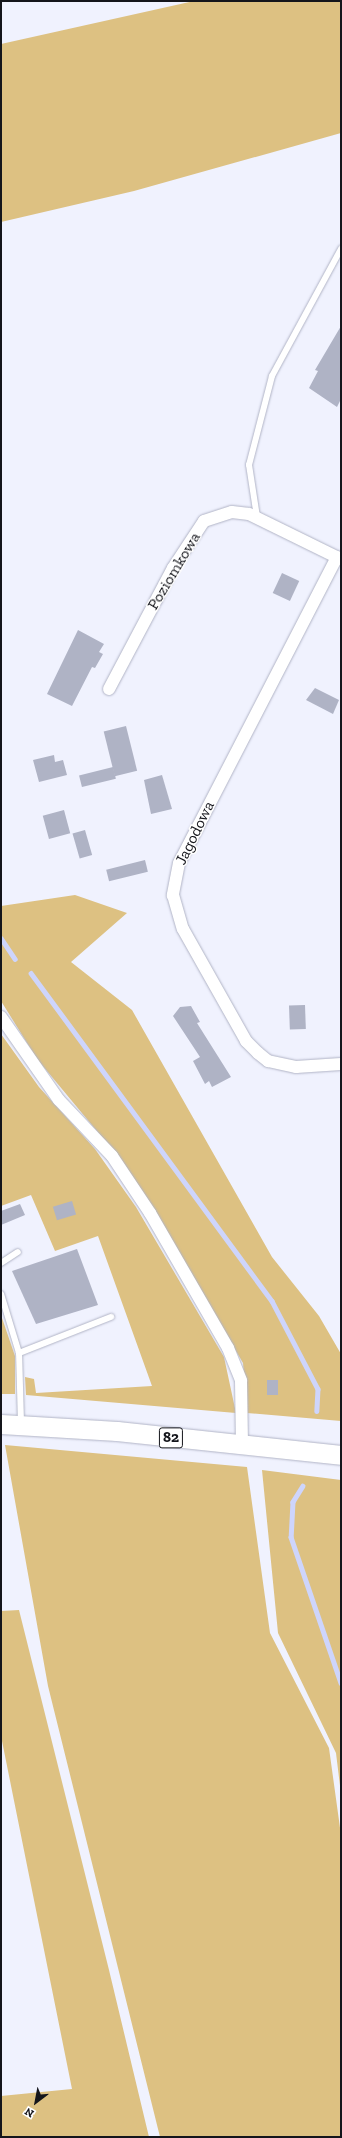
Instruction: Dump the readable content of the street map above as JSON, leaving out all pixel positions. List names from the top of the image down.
{
  "streets": {
    "main road": ["82"],
    "street": ["Poziomkowa", "Jagodowa"]
  },
  "crossings": [
    ["Poziomkowa", "Jagodowa"]
  ],
  "north": "bottom left"
}
